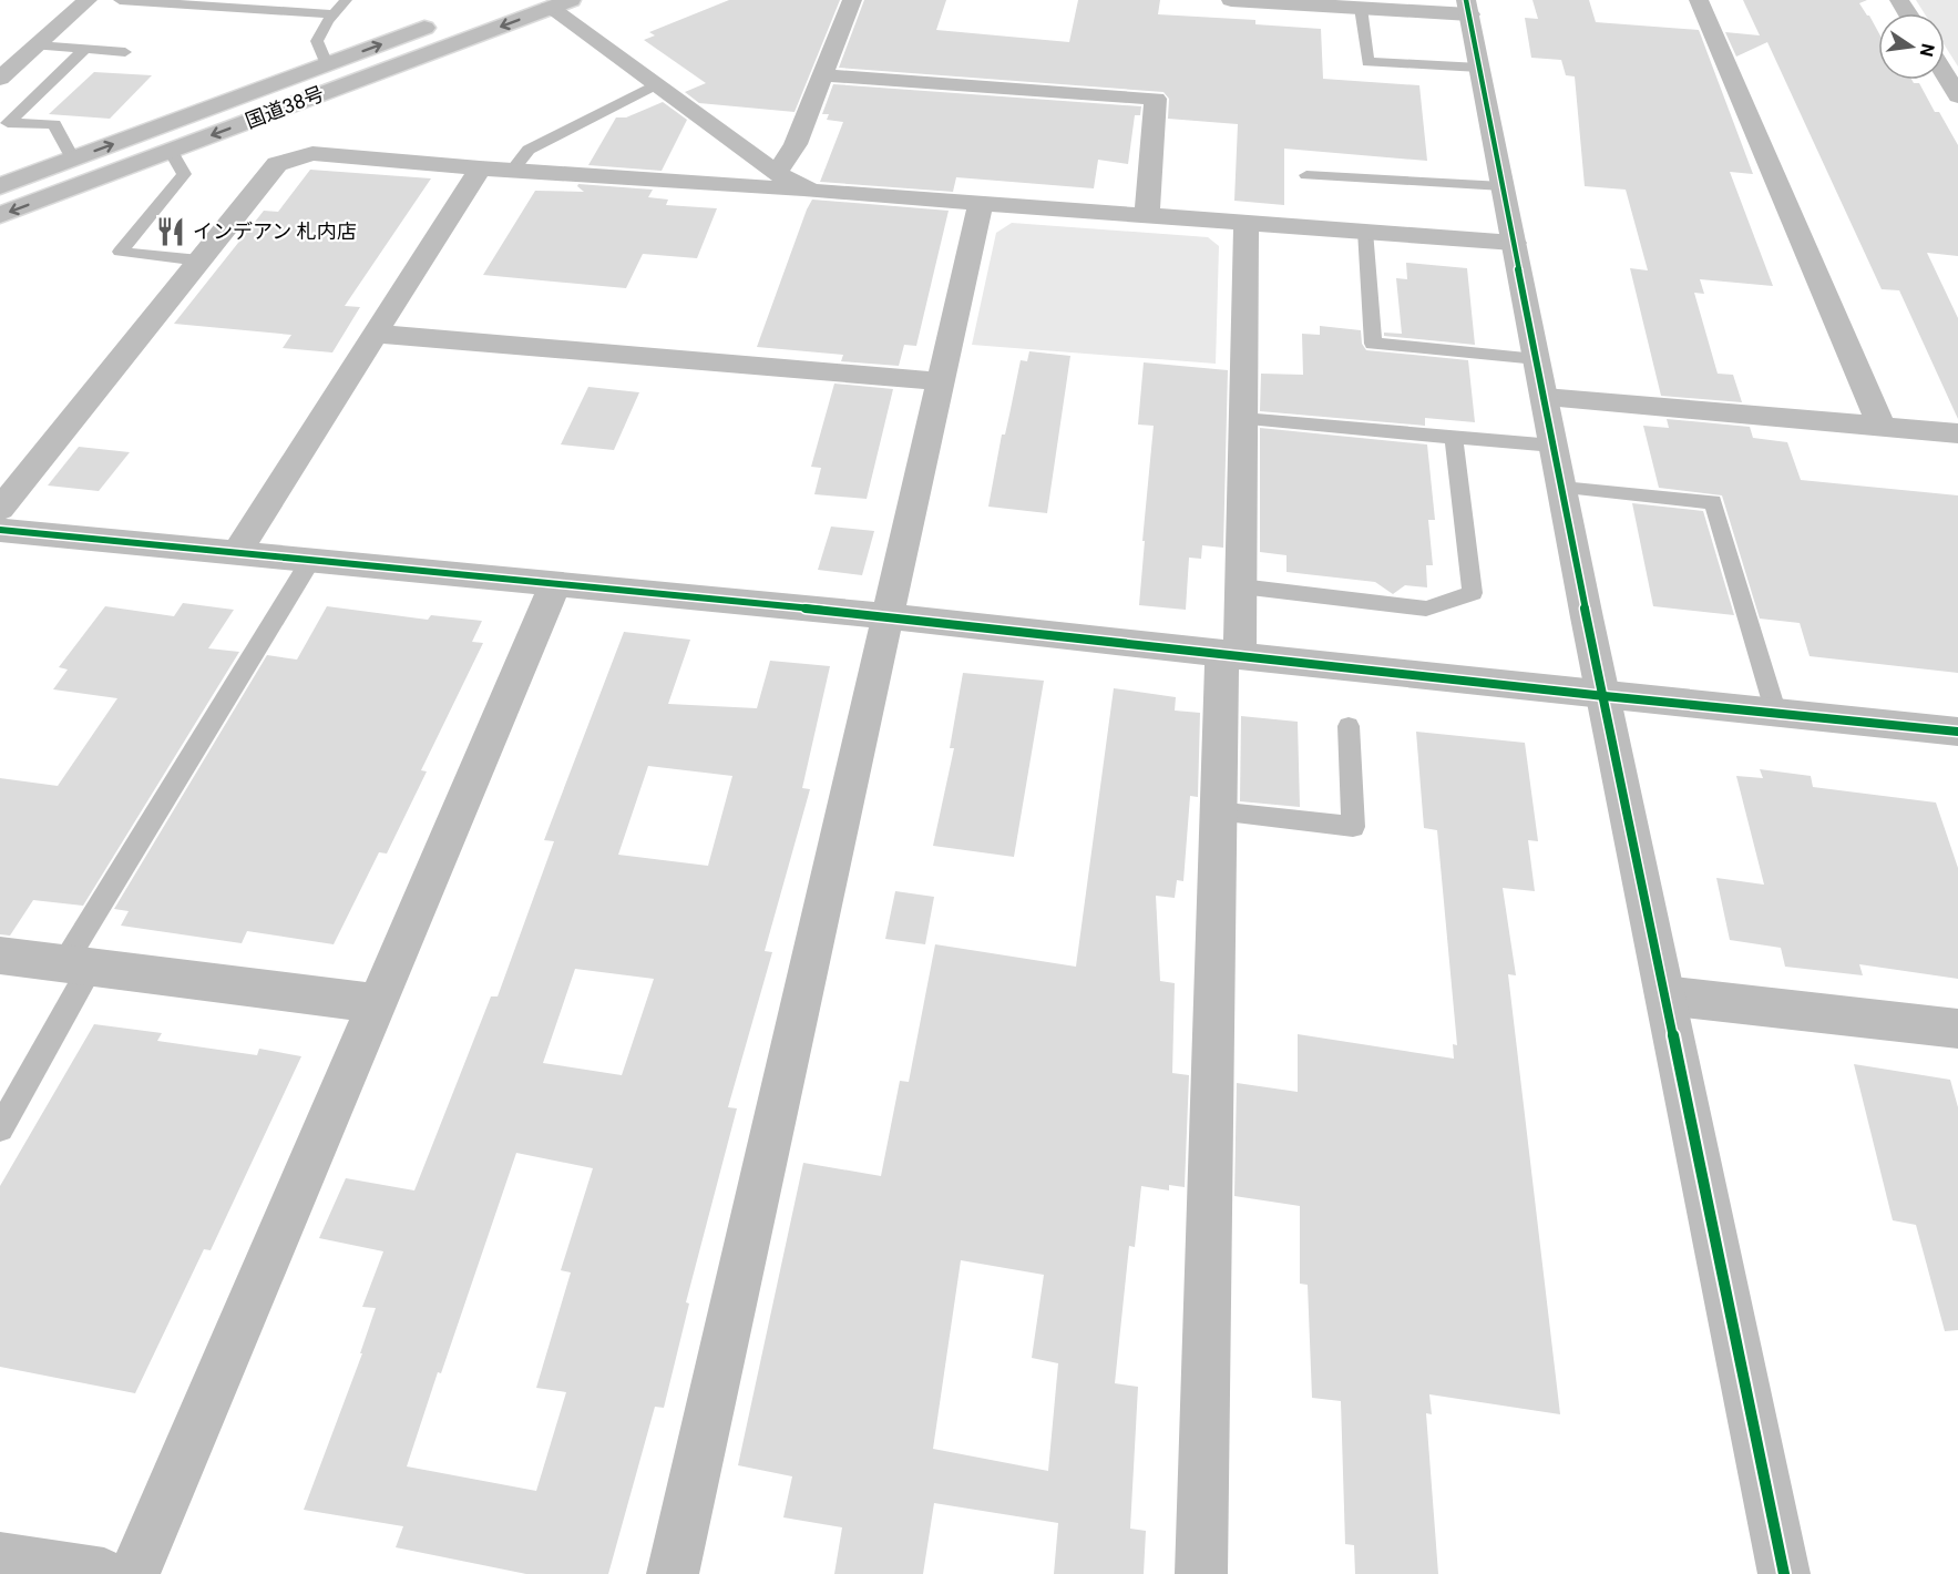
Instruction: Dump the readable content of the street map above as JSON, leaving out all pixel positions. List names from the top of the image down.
{
  "streets": {
    "main road": ["国道38号"]
  },
  "places": {
    "restaurant": ["インデアン 札内店"]
  },
  "north": "right"
}
